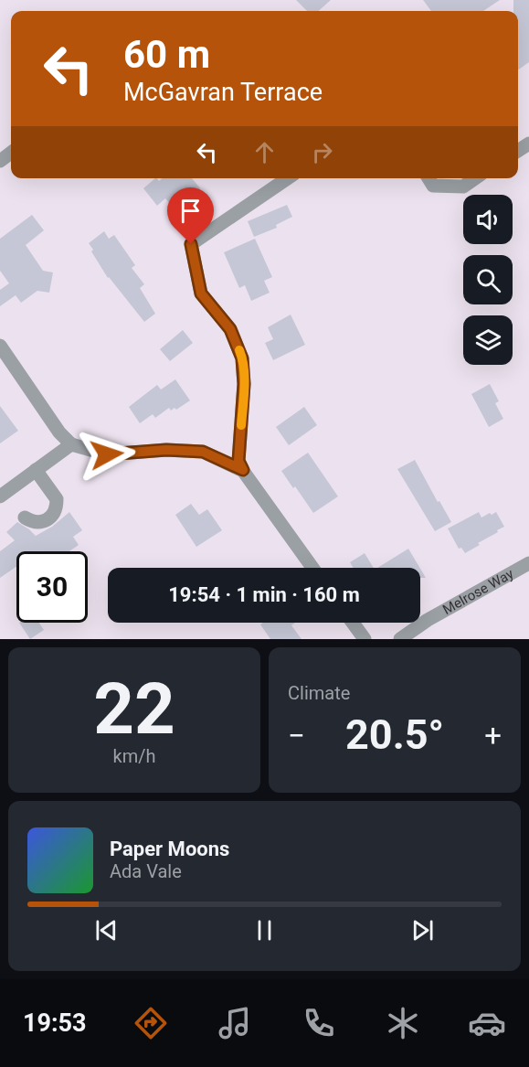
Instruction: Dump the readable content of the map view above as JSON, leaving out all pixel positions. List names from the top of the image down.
{
  "streets": {
    "street": ["Melrose Way"]
  },
  "page": {
    "turn": ["60 m", "McGavran Terrace"],
    "limit": "30",
    "trip": "19:54 · 1 min · 160 m",
    "tile": [
      ["22", "km/h"],
      "Climate"
    ],
    "heat": ["−", "20.5°", "+"],
    "song": ["Paper Moons", "Ada Vale"],
    "tabs": "19:53"
  }
}
